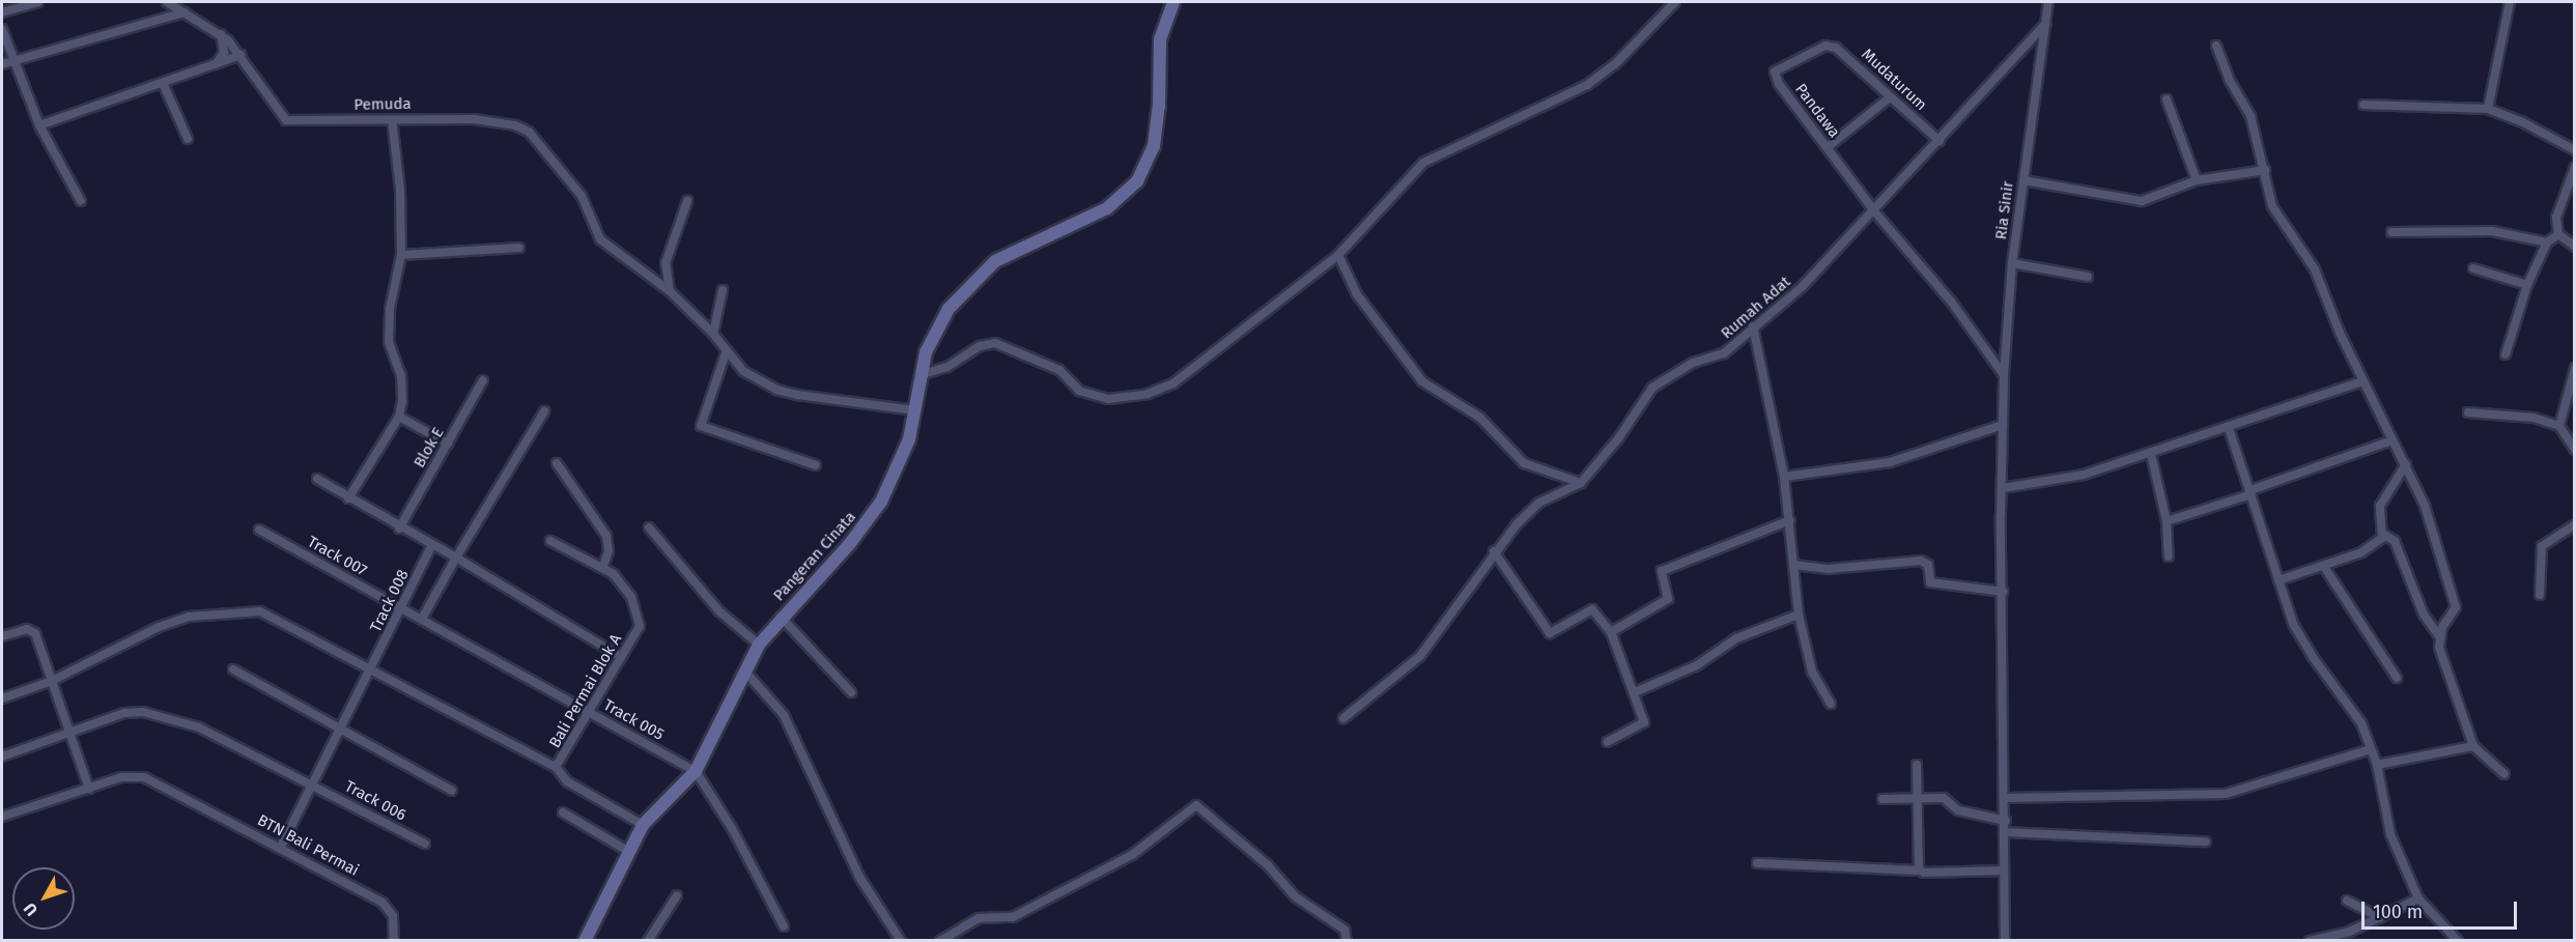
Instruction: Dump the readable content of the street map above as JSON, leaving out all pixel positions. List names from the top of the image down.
{
  "streets": {
    "street": [
      "Mudaturum",
      "Pemuda",
      "Pandawa",
      "Ria Sinir",
      "Rumah Adat",
      "Blok E",
      "Track 007",
      "Pangeran Cinata",
      "Track 008",
      "Bali Permai Blok A",
      "Track 005",
      "Track 006",
      "BTN Bali Permai"
    ]
  },
  "crossings": [
    ["Mudaturum", "Pandawa"],
    ["Mudaturum", "Rumah Adat"],
    ["Pandawa", "Ria Sinir"],
    ["Pandawa", "Rumah Adat"],
    ["Ria Sinir", "Rumah Adat"],
    ["Track 007", "Track 008"],
    ["Track 007", "Track 005"],
    ["Pangeran Cinata", "Track 005"],
    ["Track 008", "Bali Permai Blok A"],
    ["Track 008", "Track 005"],
    ["Track 008", "Track 006"],
    ["Track 008", "BTN Bali Permai"],
    ["Bali Permai Blok A", "Track 005"]
  ],
  "scale_bar": "100 m",
  "north": "bottom left"
}
